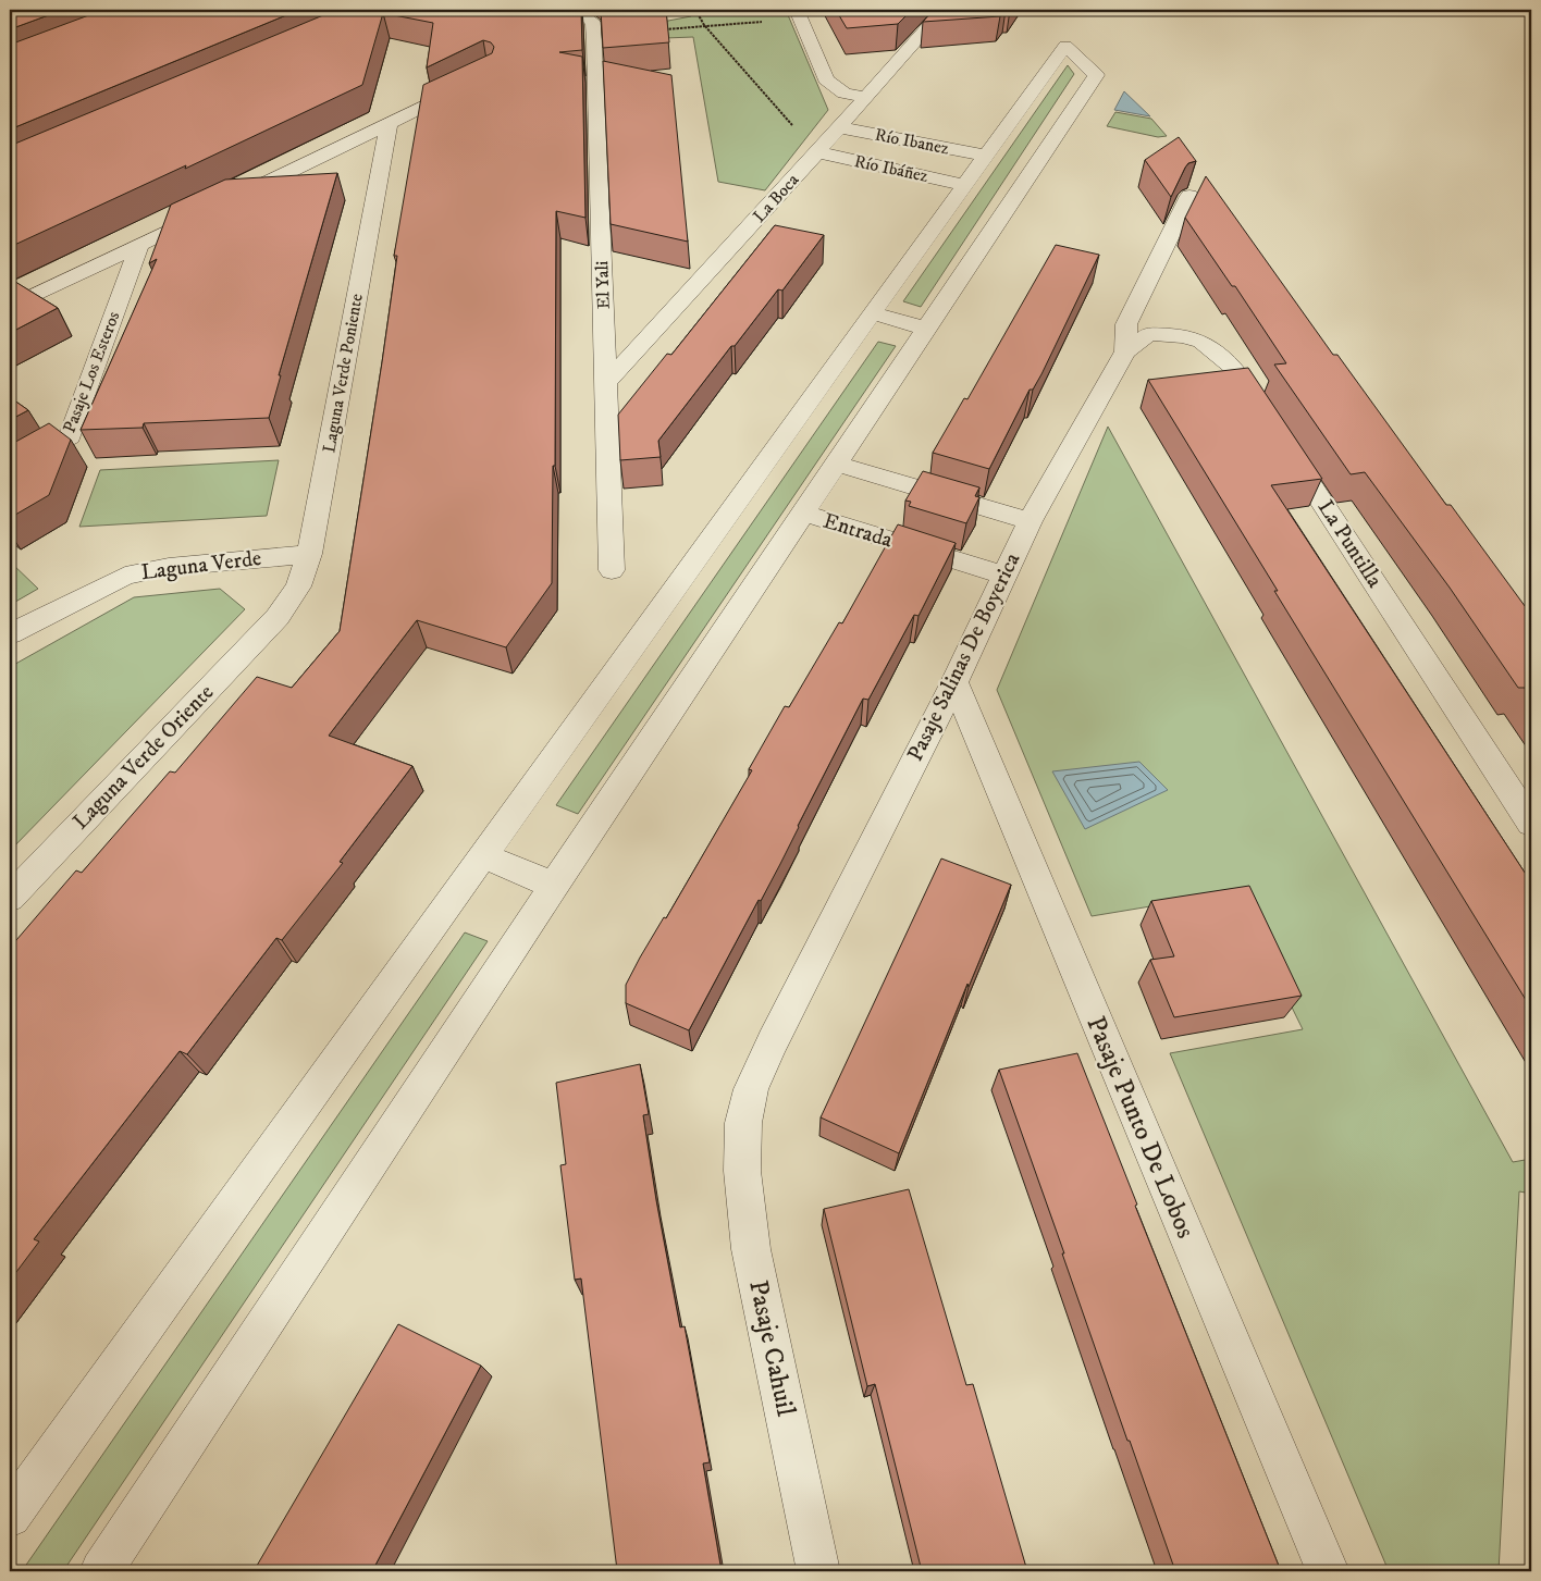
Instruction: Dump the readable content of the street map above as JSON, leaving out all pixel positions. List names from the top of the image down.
{
  "streets": {
    "street": [
      "Río Ibanez",
      "Río Ibáñez",
      "La Boca",
      "El Yali",
      "Pasaje Los Esteros",
      "Laguna Verde Poniente",
      "Entrada",
      "La Puntilla",
      "Laguna Verde",
      "Pasaje Salinas De Boyerica",
      "Laguna Verde Oriente",
      "Pasaje Punto De Lobos",
      "Pasaje Cahuil"
    ]
  },
  "crossings": [
    ["Río Ibanez", "La Boca"],
    ["Río Ibáñez", "La Boca"],
    ["La Boca", "El Yali"],
    ["Laguna Verde Poniente", "Laguna Verde"],
    ["Laguna Verde Poniente", "Laguna Verde Oriente"],
    ["Entrada", "Pasaje Salinas De Boyerica"],
    ["La Puntilla", "Pasaje Salinas De Boyerica"],
    ["Pasaje Salinas De Boyerica", "Pasaje Punto De Lobos"],
    ["Pasaje Salinas De Boyerica", "Pasaje Cahuil"]
  ]
}
